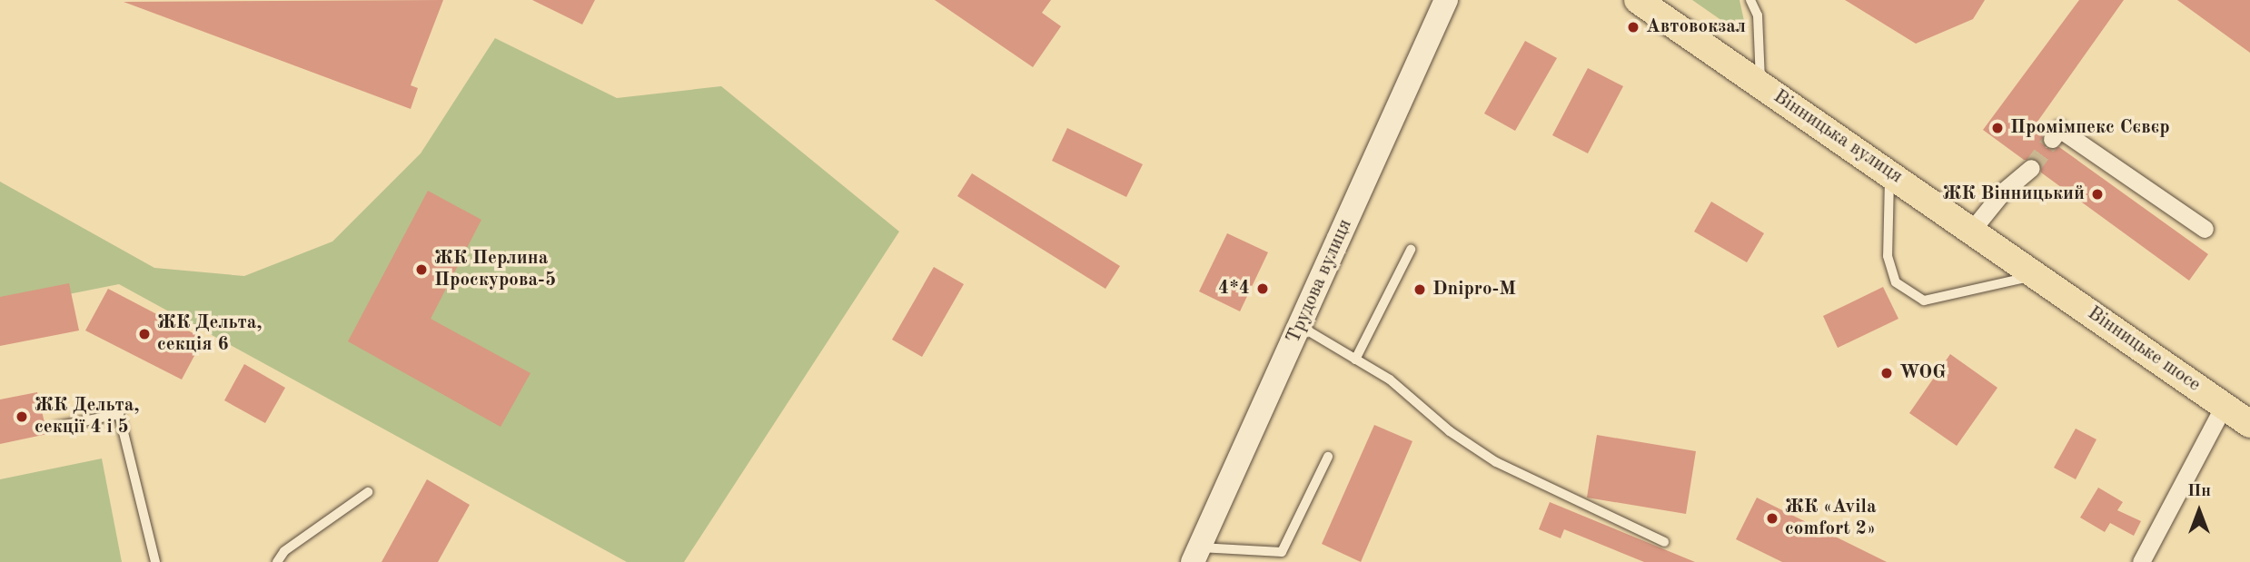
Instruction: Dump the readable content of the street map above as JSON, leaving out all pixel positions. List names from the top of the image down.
{
  "streets": {
    "main road": ["Вінницька вулиця", "Трудова вулиця", "Вінницьке шосе"]
  },
  "crossings": [
    ["Вінницька вулиця", "Вінницьке шосе"]
  ],
  "places": [
    "Автовокзал",
    "Промімпекс Сєвєр",
    "ЖК Вінницький",
    "ЖК Перлина Проскурова-5",
    "4*4",
    "Dnipro-M",
    "ЖК Дельта, секція 6",
    "WOG",
    "ЖК Дельта, секції 4 і 5",
    "ЖК «Avila comfort 2»"
  ],
  "north": "top"
}
